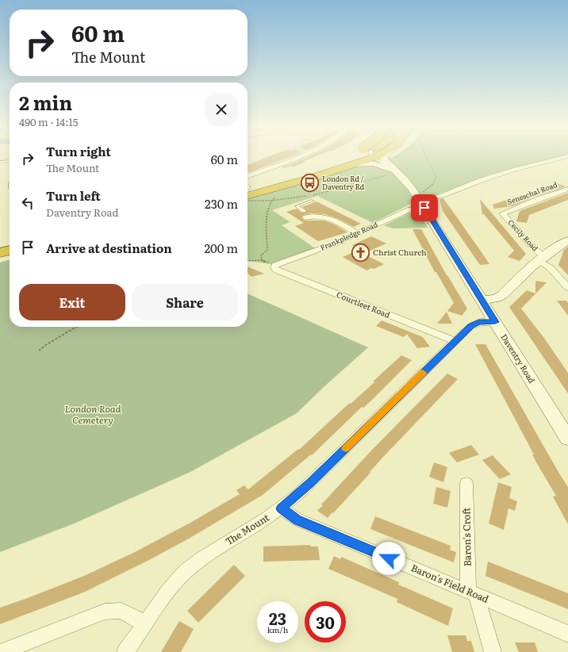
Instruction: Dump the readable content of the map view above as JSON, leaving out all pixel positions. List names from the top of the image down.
{
  "streets": {
    "street": [
      "Seneschal Road",
      "Cecily Road",
      "Frankpledge Road",
      "Courtleet Road",
      "Daventry Road",
      "The Mount",
      "Baron's Croft",
      "Baron's Field Road"
    ]
  },
  "crossings": [
    ["Seneschal Road", "Cecily Road"],
    ["Frankpledge Road", "Courtleet Road"],
    ["Frankpledge Road", "Daventry Road"],
    ["Courtleet Road", "The Mount"],
    ["Daventry Road", "The Mount"],
    ["The Mount", "Baron's Field Road"],
    ["Baron's Croft", "Baron's Field Road"]
  ],
  "parks": ["London Road Cemetery"],
  "places": {
    "bus stop": ["London Rd / Daventry Rd"],
    "church": ["Christ Church"]
  },
  "page": {
    "turn": ["60 m", "The Mount"],
    "heading": ["2 min", "490 m · 14:15"],
    "list": [
      {
        "name": "Turn right",
        "note": "The Mount",
        "value": "60 m"
      },
      {
        "name": "Turn left",
        "note": "Daventry Road",
        "value": "230 m"
      },
      {
        "name": "Arrive at destination",
        "value": "200 m"
      }
    ],
    "buttons": ["Exit", "Share"],
    "speed": "23 km/h",
    "limit": "30"
  }
}
